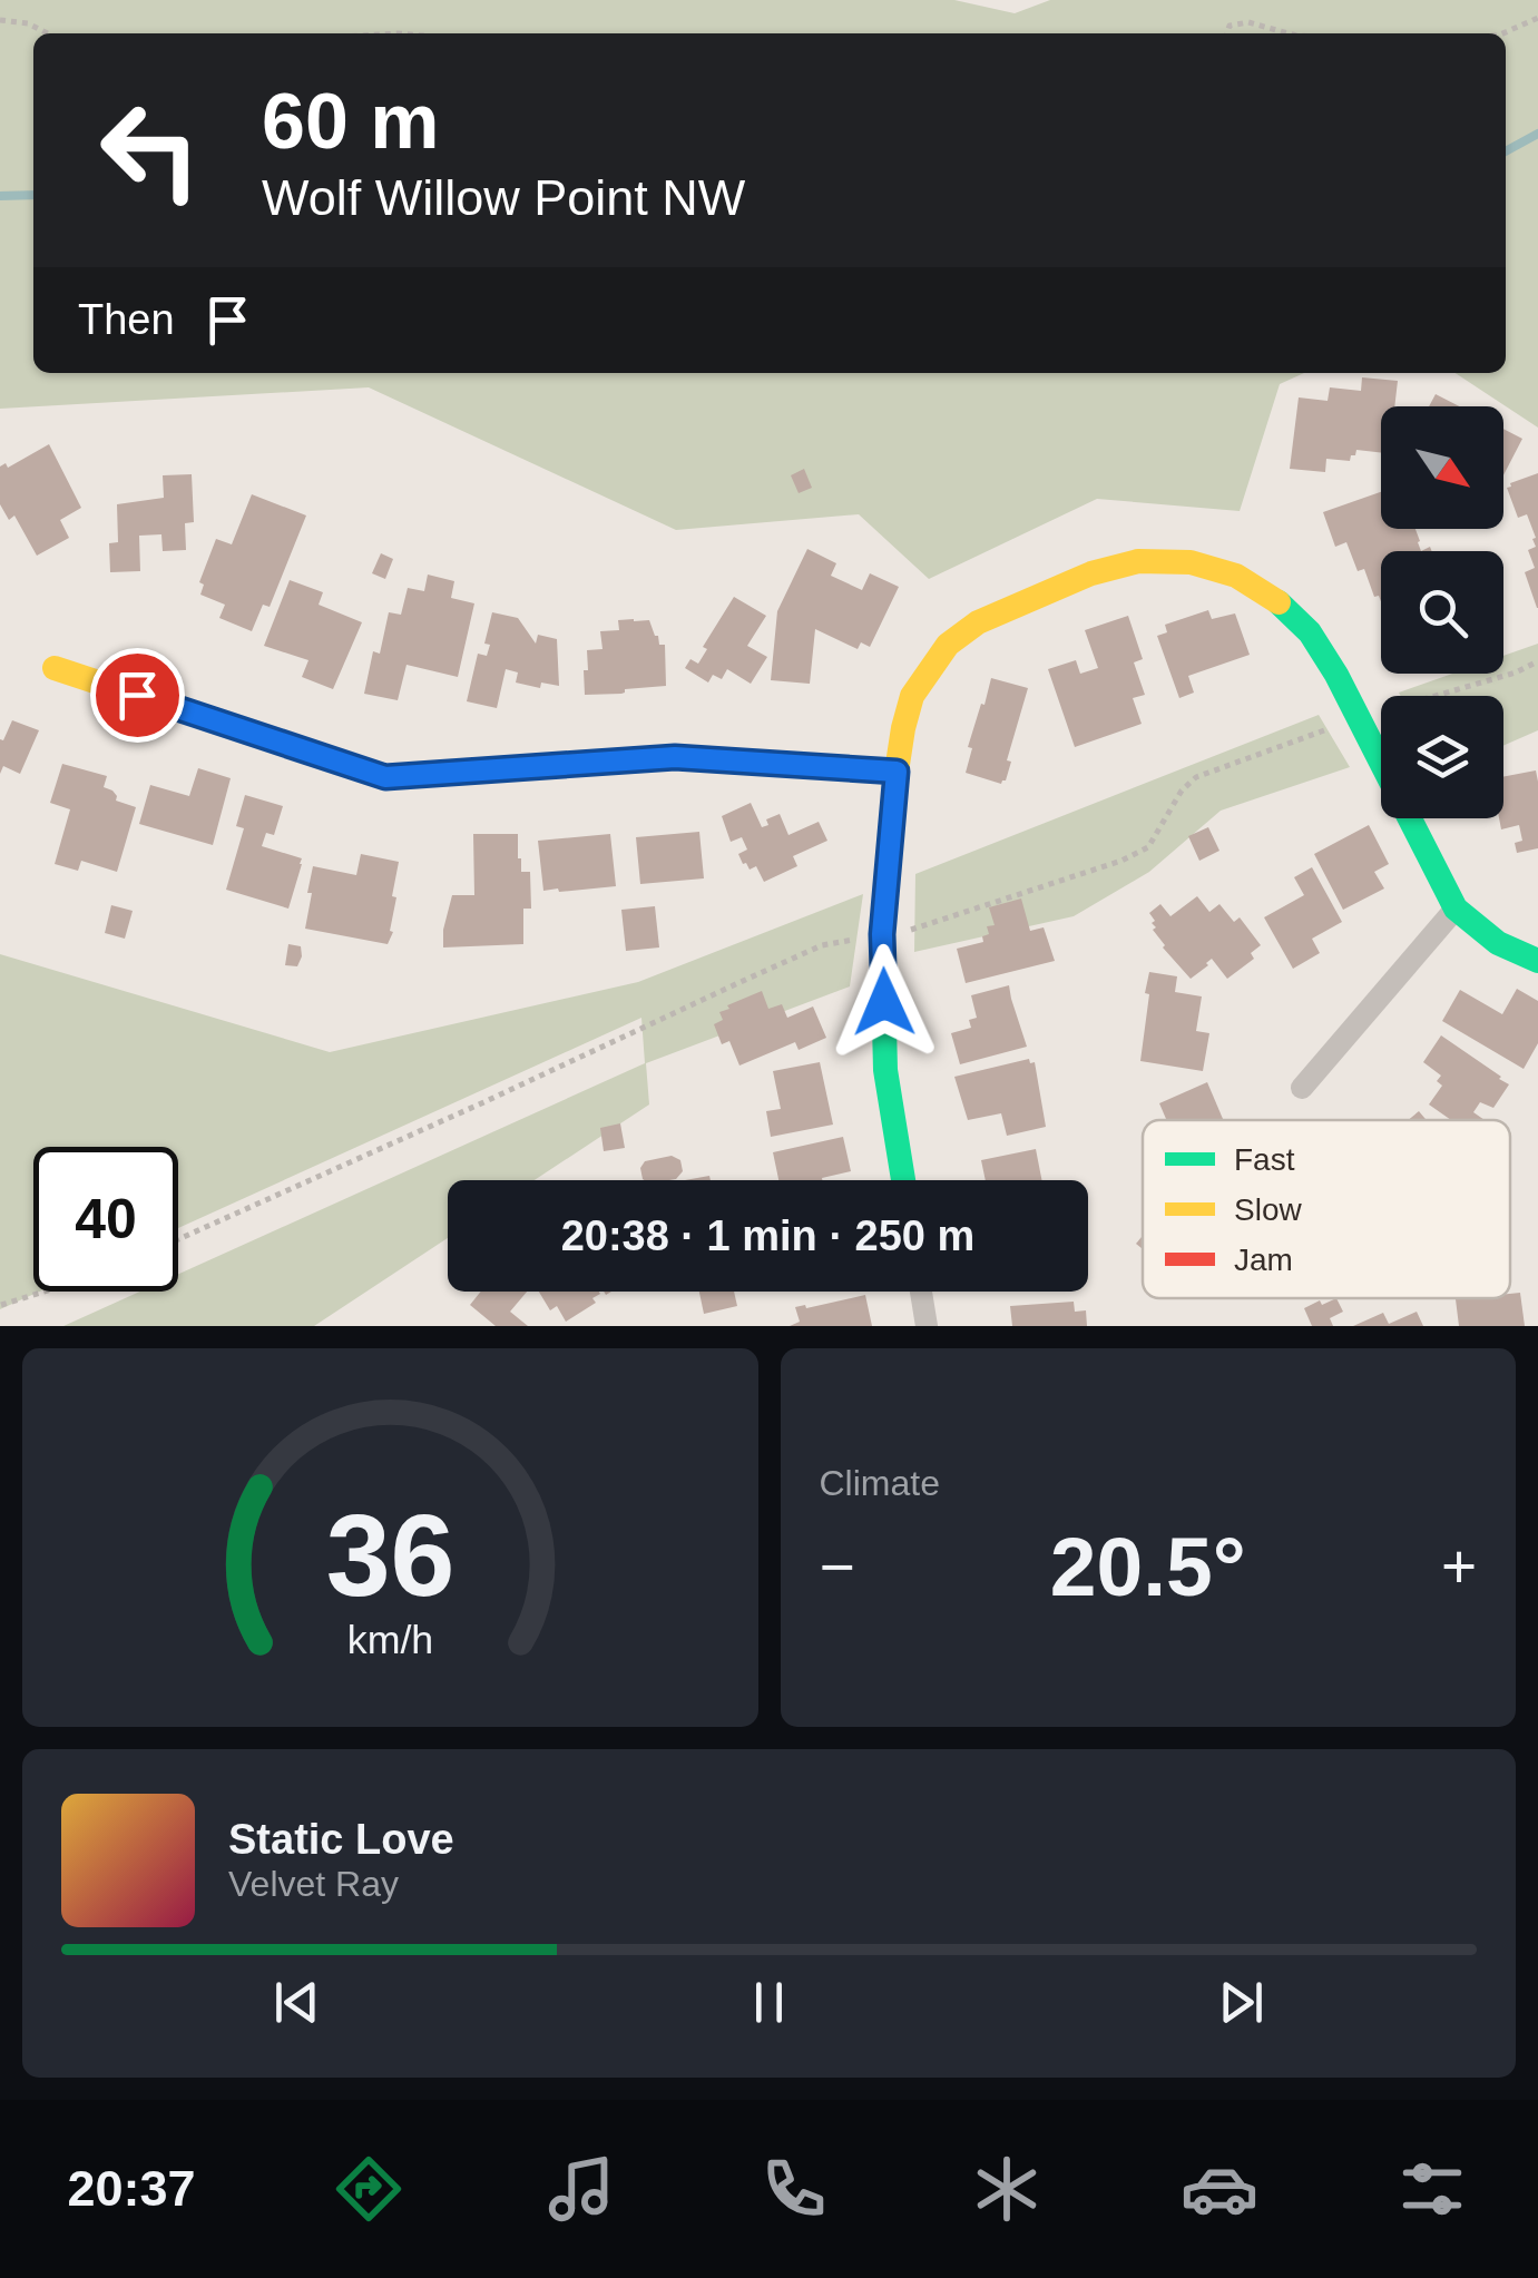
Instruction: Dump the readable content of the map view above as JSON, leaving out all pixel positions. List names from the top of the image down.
{
  "legend": ["Fast", "Slow", "Jam"],
  "north": "bottom right",
  "page": {
    "turn": ["60 m", "Wolf Willow Point NW"],
    "then": "Then",
    "limit": "40",
    "trip": "20:38 · 1 min · 250 m",
    "tile": "Climate",
    "heat": ["−", "20.5°", "+"],
    "song": ["Static Love", "Velvet Ray"],
    "tabs": "20:37",
    "gauge": ["36", "km/h"]
  }
}
